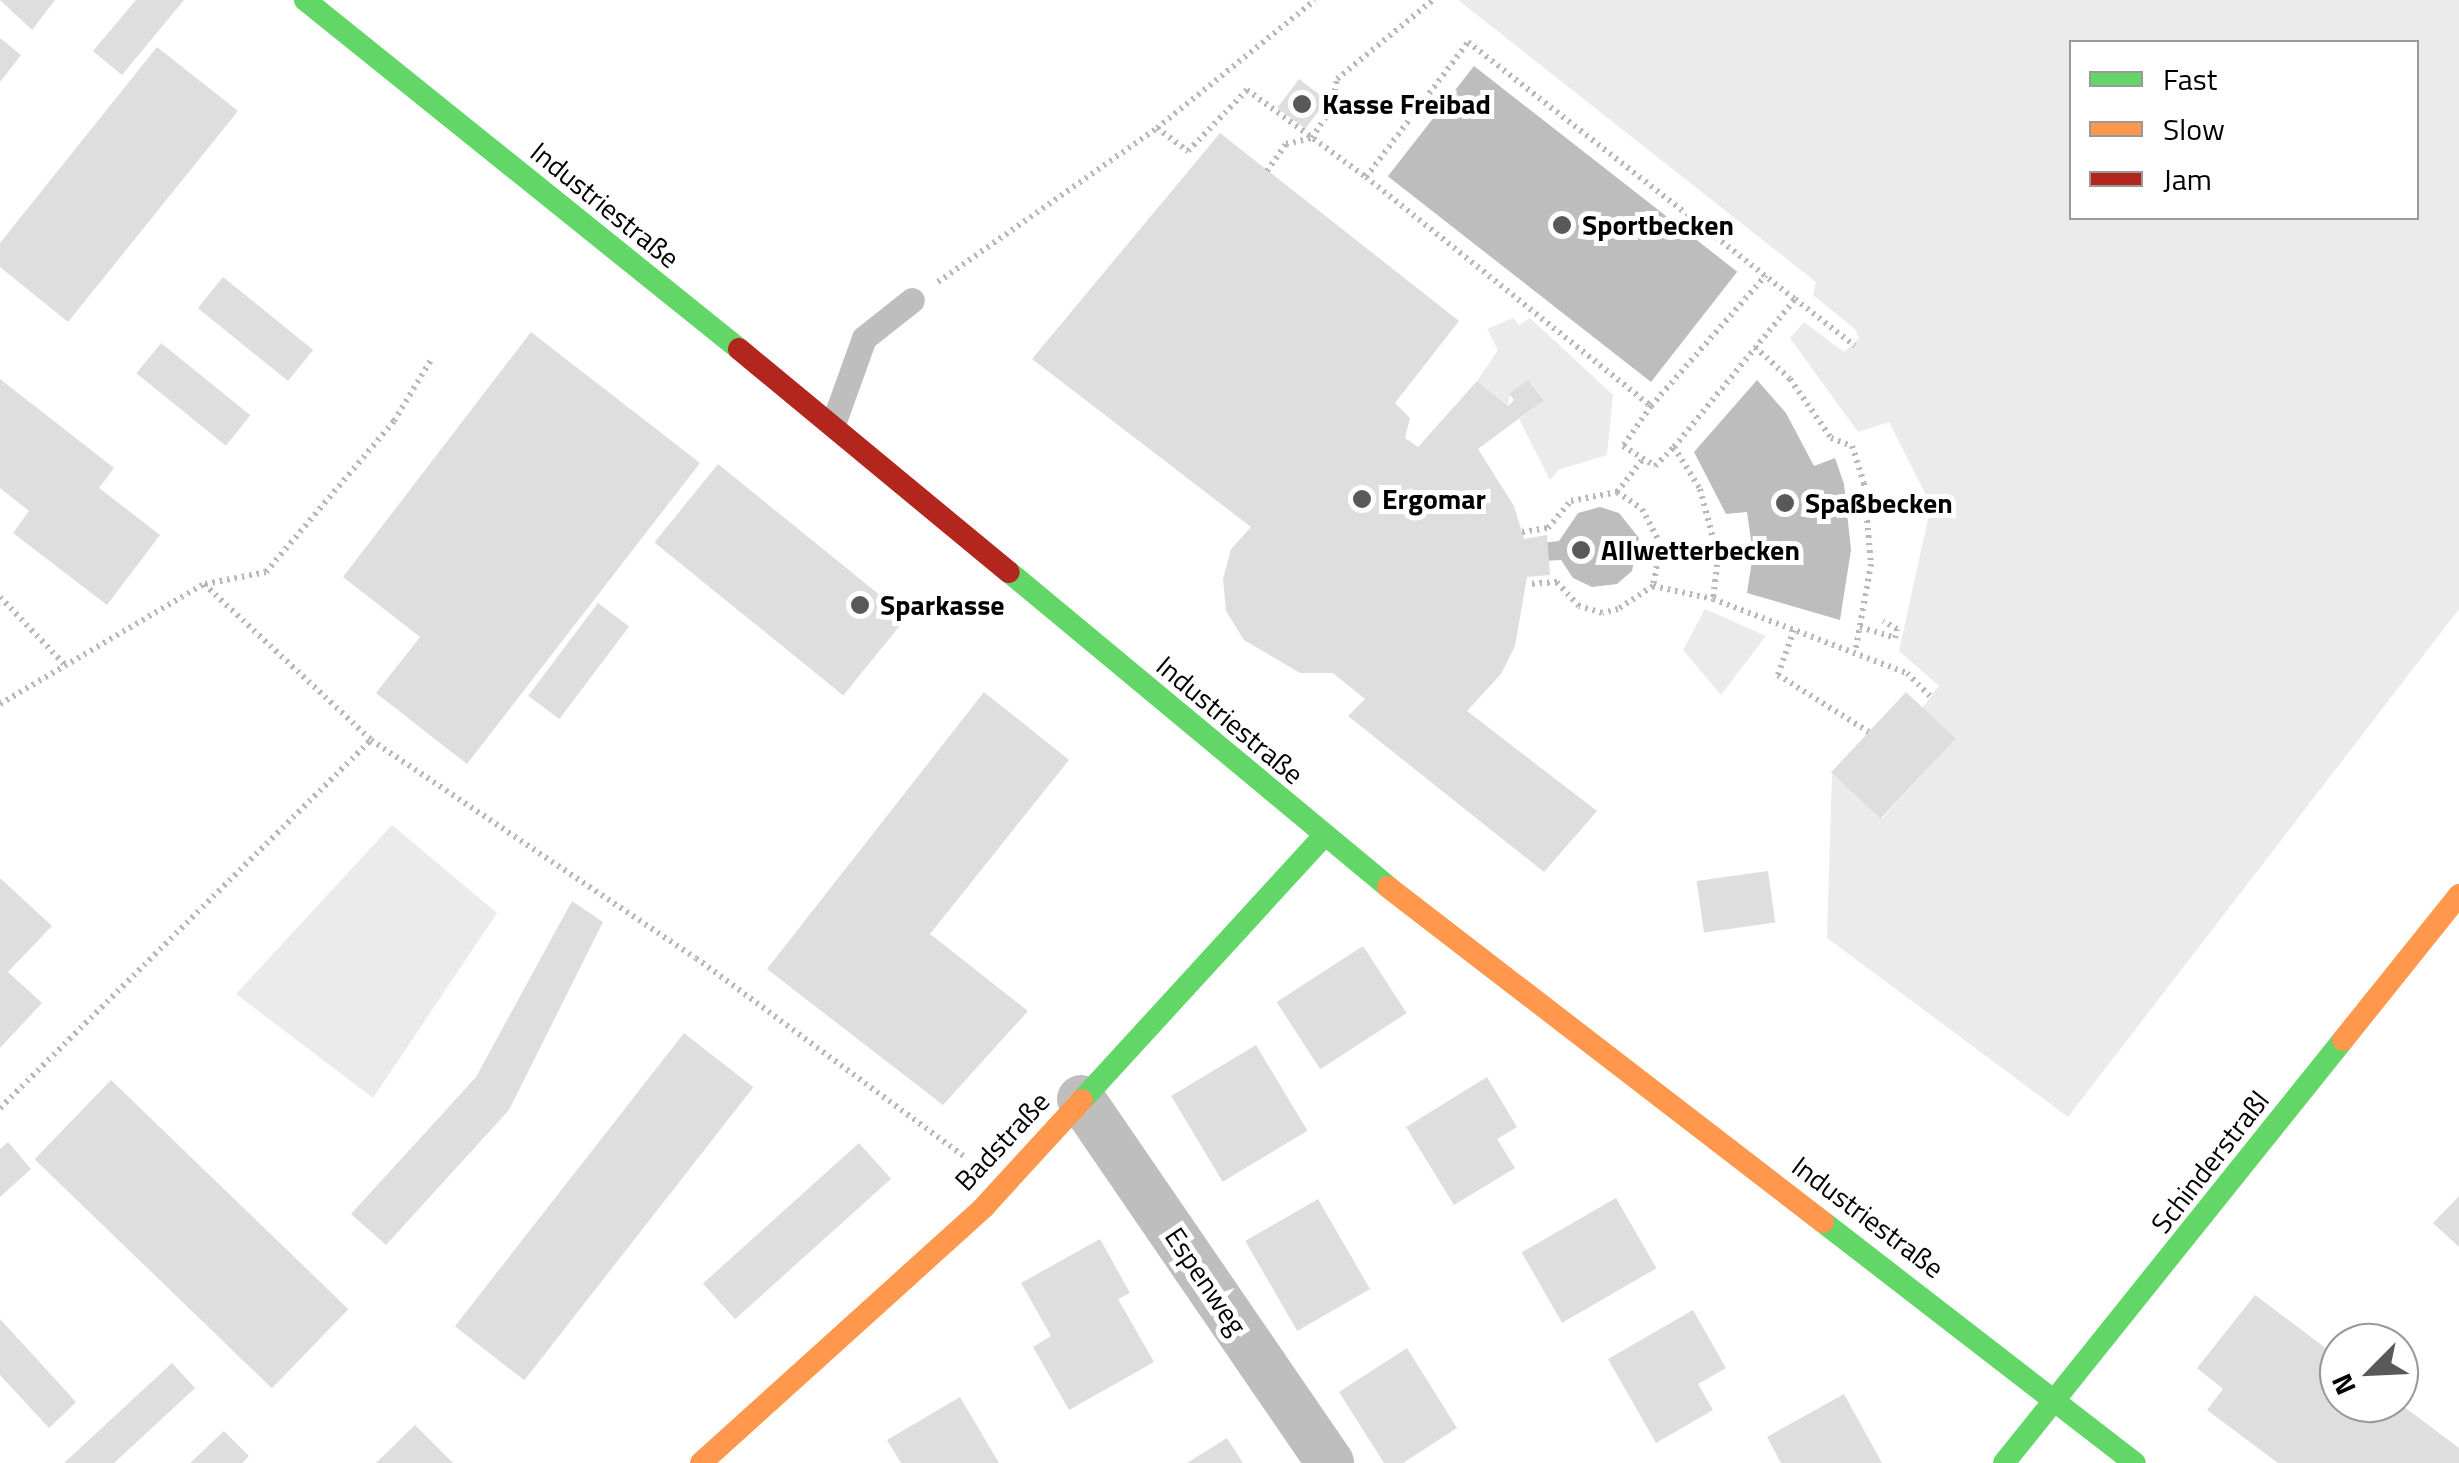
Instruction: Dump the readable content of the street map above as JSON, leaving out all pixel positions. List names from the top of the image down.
{
  "streets": {
    "street": [
      "Industriestraße",
      "Badstraße",
      "Schinderstraßl",
      "Espenweg"
    ]
  },
  "crossings": [
    ["Industriestraße", "Badstraße"],
    ["Industriestraße", "Schinderstraßl"],
    ["Badstraße", "Espenweg"]
  ],
  "places": [
    "Kasse Freibad",
    "Sportbecken",
    "Ergomar",
    "Spaßbecken",
    "Allwetterbecken",
    "Sparkasse"
  ],
  "legend": ["Fast", "Slow", "Jam"],
  "north": "bottom left"
}
